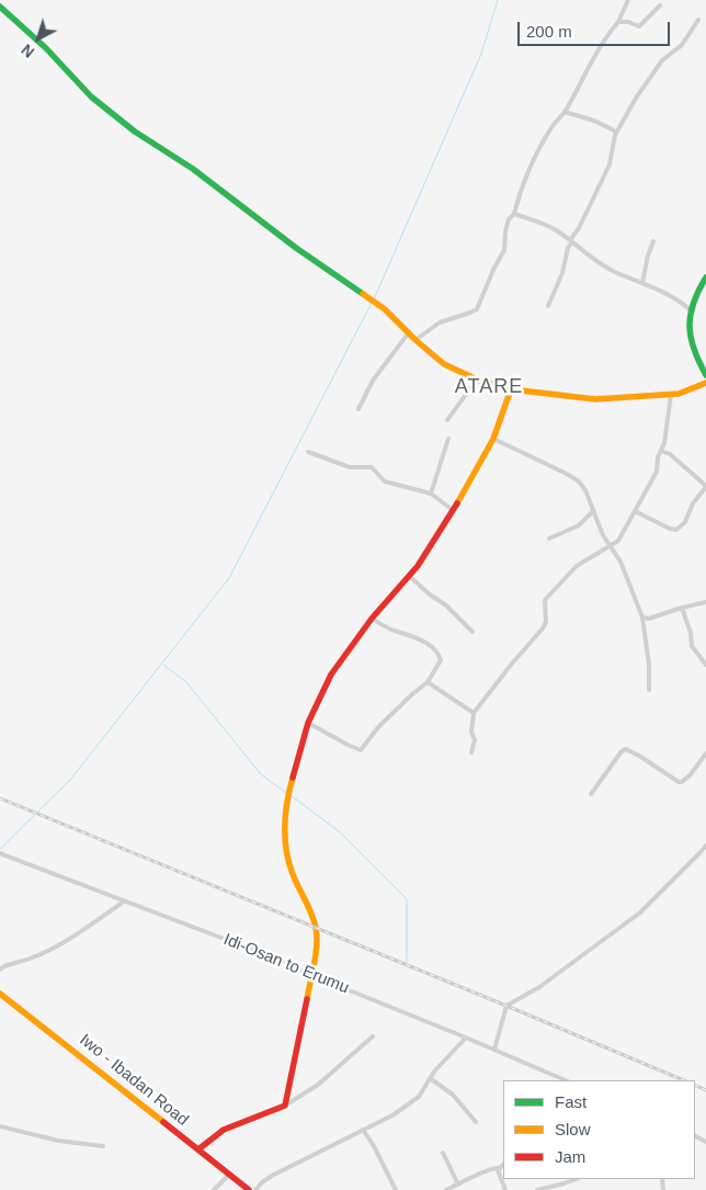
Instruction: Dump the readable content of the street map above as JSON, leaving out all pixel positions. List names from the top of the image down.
{
  "streets": {
    "street": ["Idi-Osan to Erumu", "Iwo - Ibadan Road"]
  },
  "districts": ["ATARE"],
  "legend": ["Fast", "Slow", "Jam"],
  "scale_bar": "200 m",
  "north": "bottom left"
}
